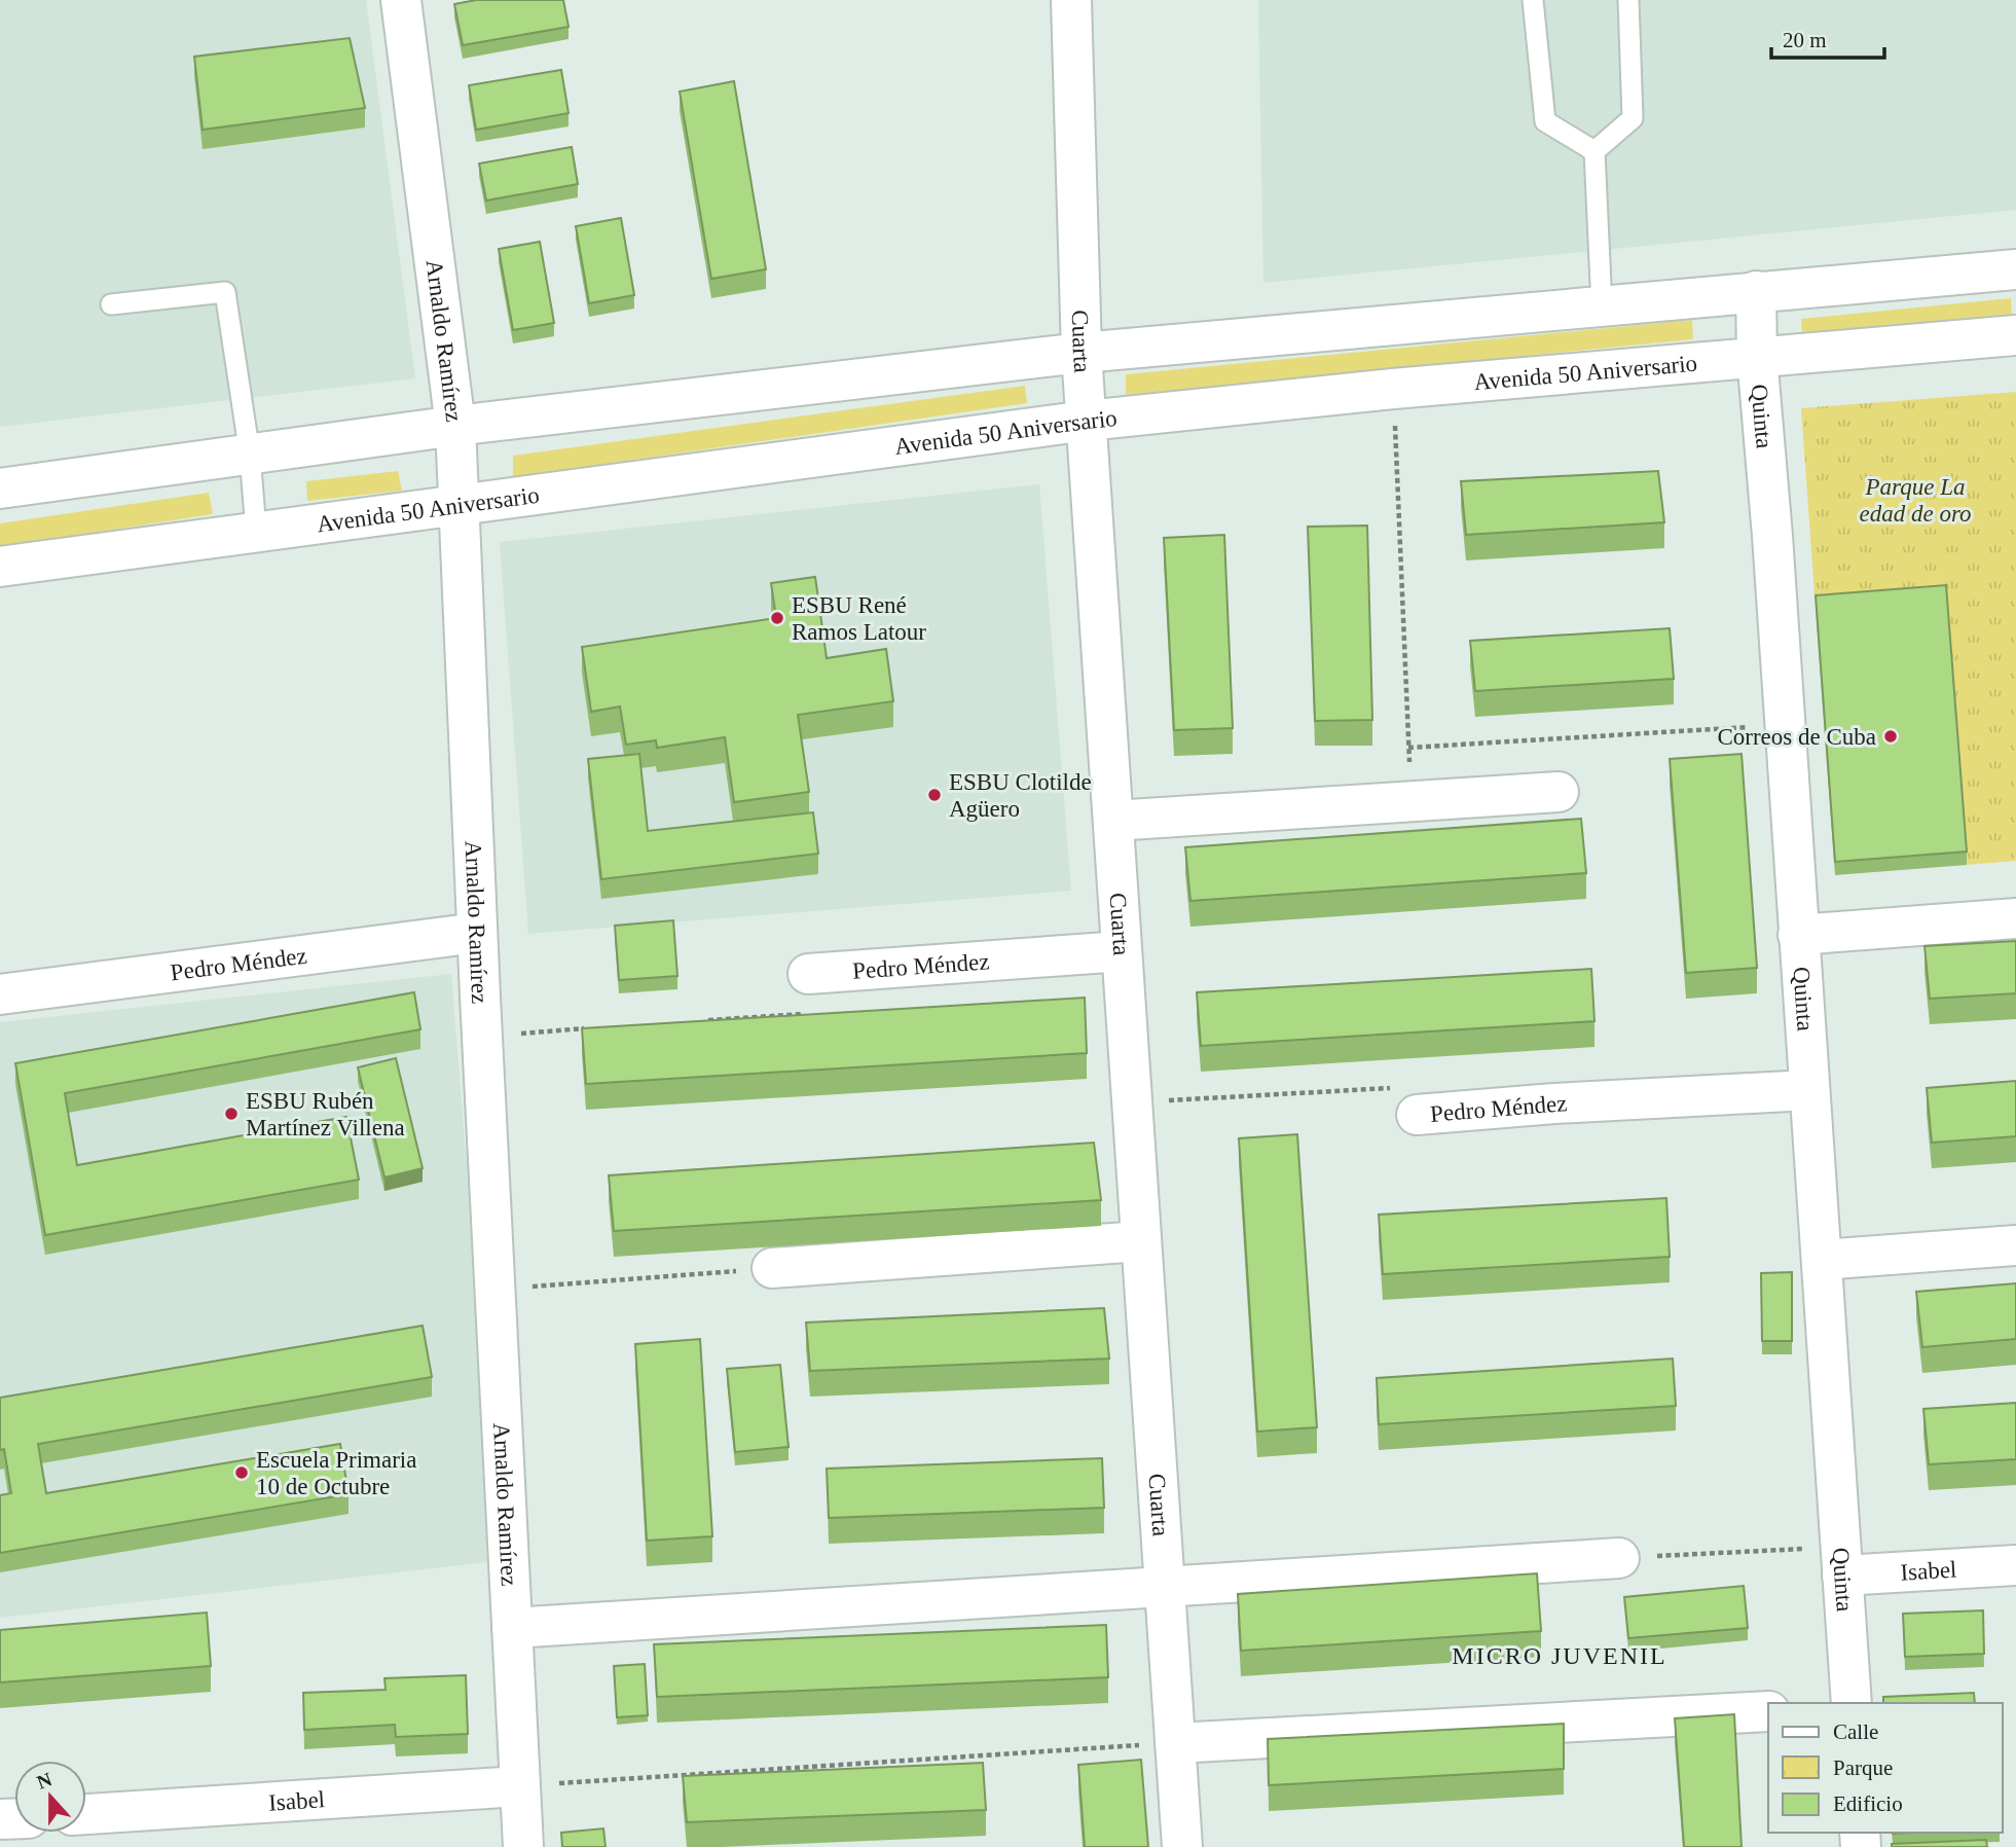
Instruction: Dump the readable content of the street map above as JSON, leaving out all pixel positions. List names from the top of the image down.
{
  "streets": {
    "street": [
      "Arnaldo Ramírez",
      "Cuarta",
      "Avenida 50 Aniversario",
      "Quinta",
      "Pedro Méndez",
      "Isabel"
    ]
  },
  "crossings": [
    ["Arnaldo Ramírez", "Avenida 50 Aniversario"],
    ["Arnaldo Ramírez", "Pedro Méndez"],
    ["Arnaldo Ramírez", "Isabel"],
    ["Cuarta", "Avenida 50 Aniversario"],
    ["Cuarta", "Pedro Méndez"],
    ["Avenida 50 Aniversario", "Quinta"],
    ["Quinta", "Pedro Méndez"],
    ["Quinta", "Isabel"]
  ],
  "districts": ["MICRO JUVENIL"],
  "parks": ["Parque La edad de oro"],
  "places": [
    "ESBU René Ramos Latour",
    "Correos de Cuba",
    "ESBU Clotilde Agüero",
    "ESBU Rubén Martínez Villena",
    "Escuela Primaria 10 de Octubre"
  ],
  "legend": ["Calle", "Parque", "Edificio"],
  "scale_bar": "20 m",
  "north": "top"
}
